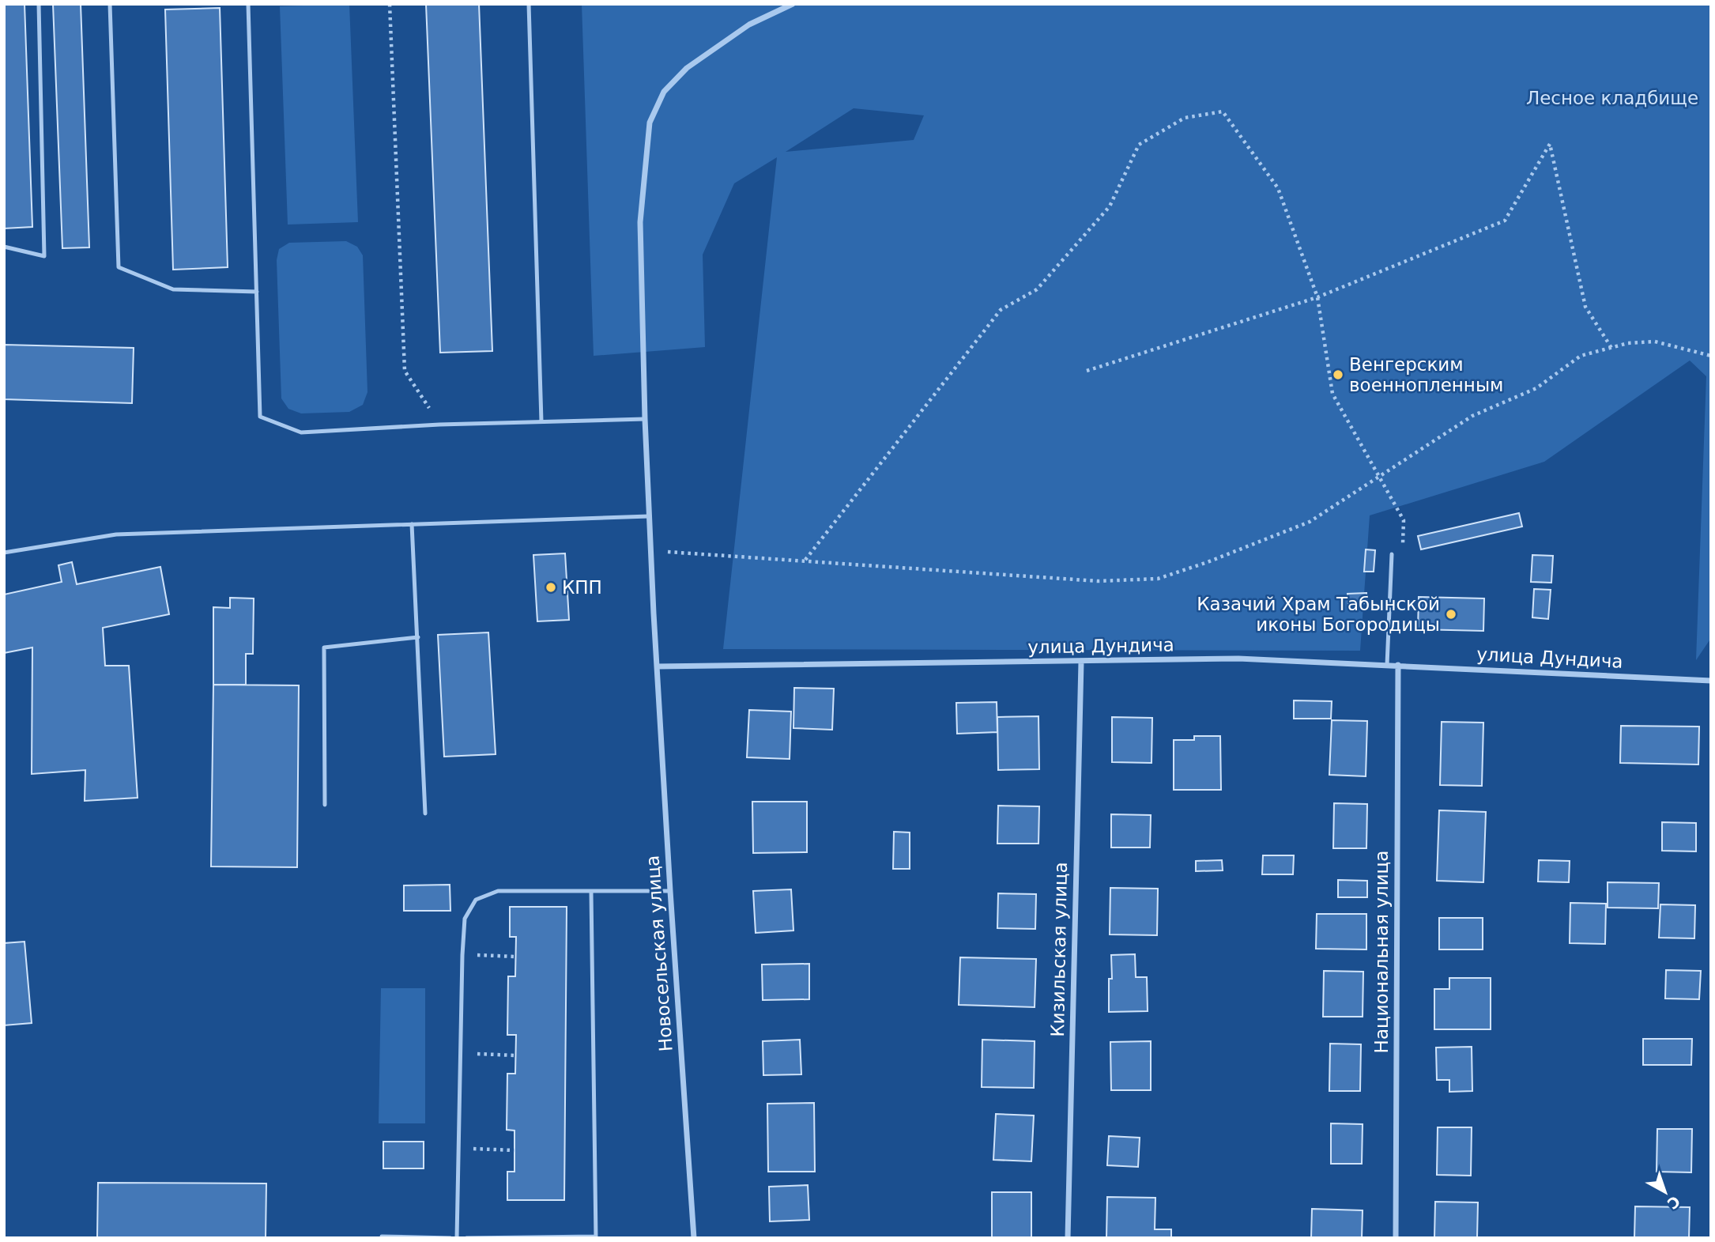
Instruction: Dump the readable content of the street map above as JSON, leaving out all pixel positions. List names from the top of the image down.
{
  "streets": {
    "street": [
      "улица Дундича",
      "Кизильская улица",
      "Национальная улица",
      "Новосельская улица"
    ]
  },
  "crossings": [
    ["улица Дундича", "Кизильская улица"],
    ["улица Дундича", "Национальная улица"],
    ["улица Дундича", "Новосельская улица"]
  ],
  "parks": ["Лесное кладбище"],
  "places": ["Венгерским военнопленным", "КПП", "Казачий Храм Табынской иконы Богородицы"],
  "north": "bottom right"
}
